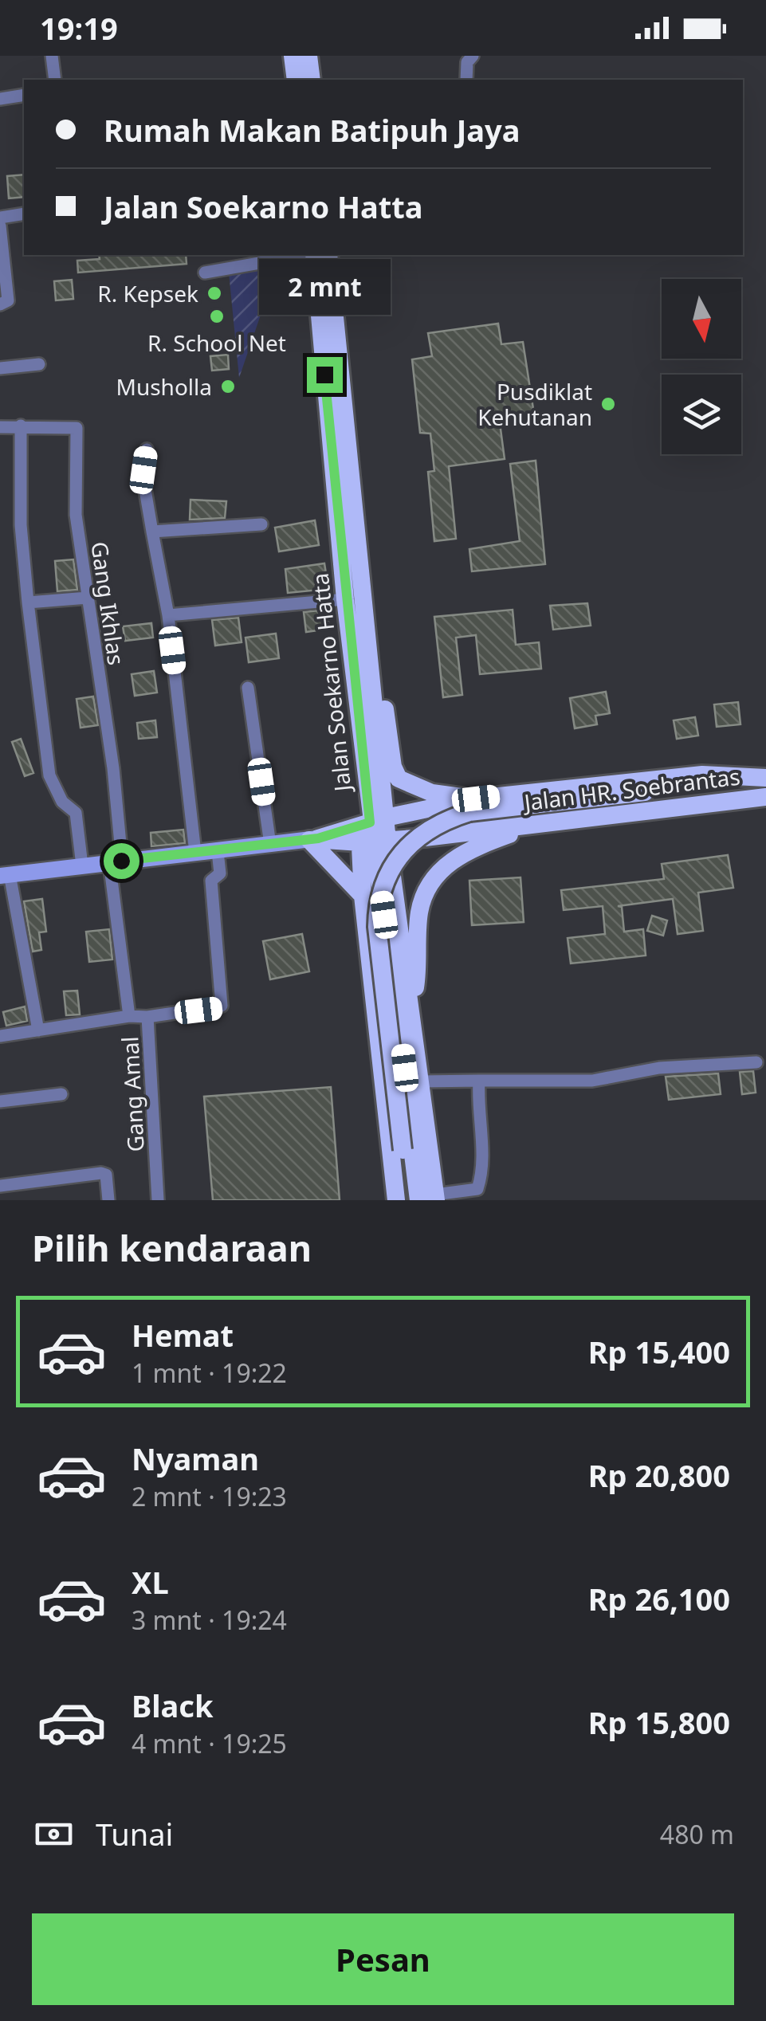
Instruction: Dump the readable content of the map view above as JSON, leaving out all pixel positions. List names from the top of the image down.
{
  "streets": {
    "main road": ["Jalan Soekarno Hatta", "Jalan HR. Soebrantas"],
    "street": ["Gang Ikhlas", "Gang Amal"]
  },
  "crossings": [
    ["Gang Ikhlas", "Gang Amal"],
    ["Jalan Soekarno Hatta", "Jalan HR. Soebrantas"]
  ],
  "places": [
    "R. Kepsek",
    "R. School Net",
    "Musholla",
    "Pusdiklat Kehutanan"
  ],
  "north": "bottom",
  "page": {
    "status": "19:19",
    "banner": ["Rumah Makan Batipuh Jaya", "Jalan Soekarno Hatta"],
    "bubble": "2 mnt",
    "heading": "Pilih kendaraan",
    "list": [
      {
        "name": "Hemat",
        "note": "1 mnt · 19:22",
        "value": "Rp 15,400"
      },
      {
        "name": "Nyaman",
        "note": "2 mnt · 19:23",
        "value": "Rp 20,800"
      },
      {
        "name": "XL",
        "note": "3 mnt · 19:24",
        "value": "Rp 26,100"
      },
      {
        "name": "Black",
        "note": "4 mnt · 19:25",
        "value": "Rp 15,800"
      }
    ],
    "pay": ["Tunai", "480 m"],
    "buttons": "Pesan"
  }
}
